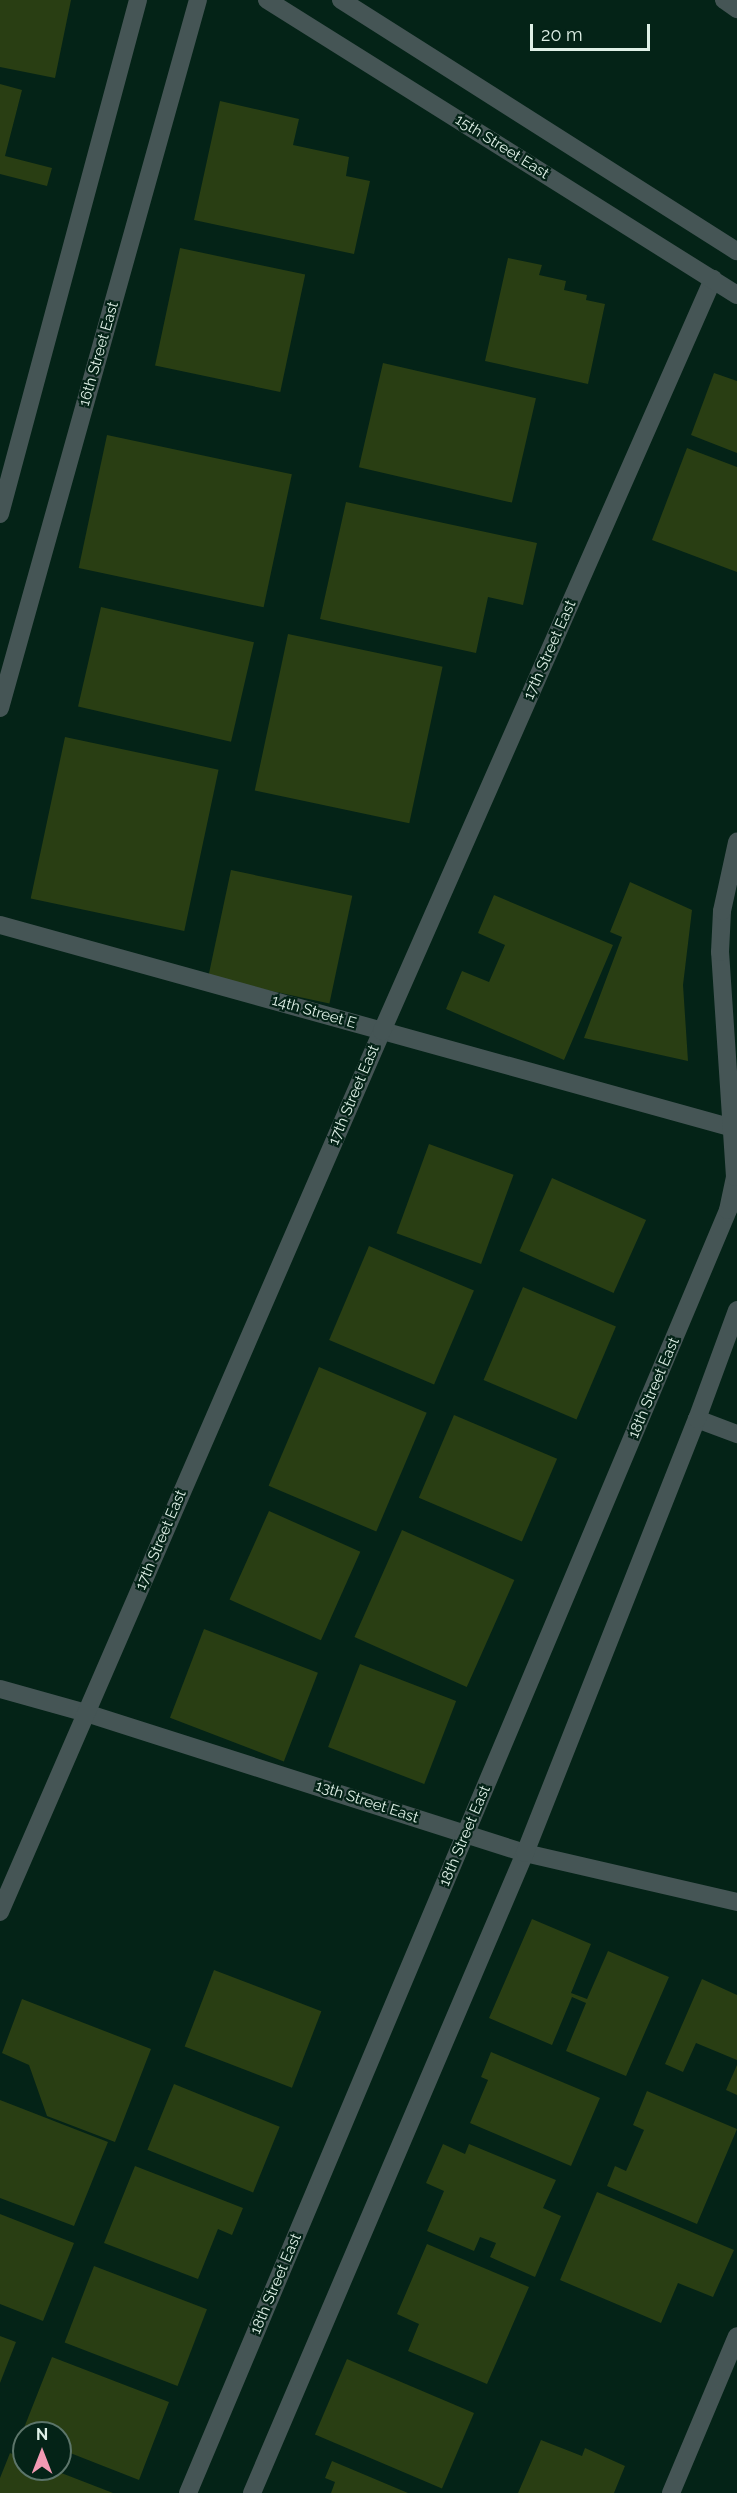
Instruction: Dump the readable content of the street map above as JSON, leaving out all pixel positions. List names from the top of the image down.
{
  "streets": {
    "street": [
      "15th Street East",
      "16th Street East",
      "17th Street East",
      "14th Street E",
      "18th Street East",
      "13th Street East"
    ]
  },
  "crossings": [
    ["15th Street East", "17th Street East"],
    ["17th Street East", "14th Street E"],
    ["17th Street East", "13th Street East"],
    ["14th Street E", "18th Street East"],
    ["18th Street East", "13th Street East"]
  ],
  "scale_bar": "20 m",
  "north": "top"
}
